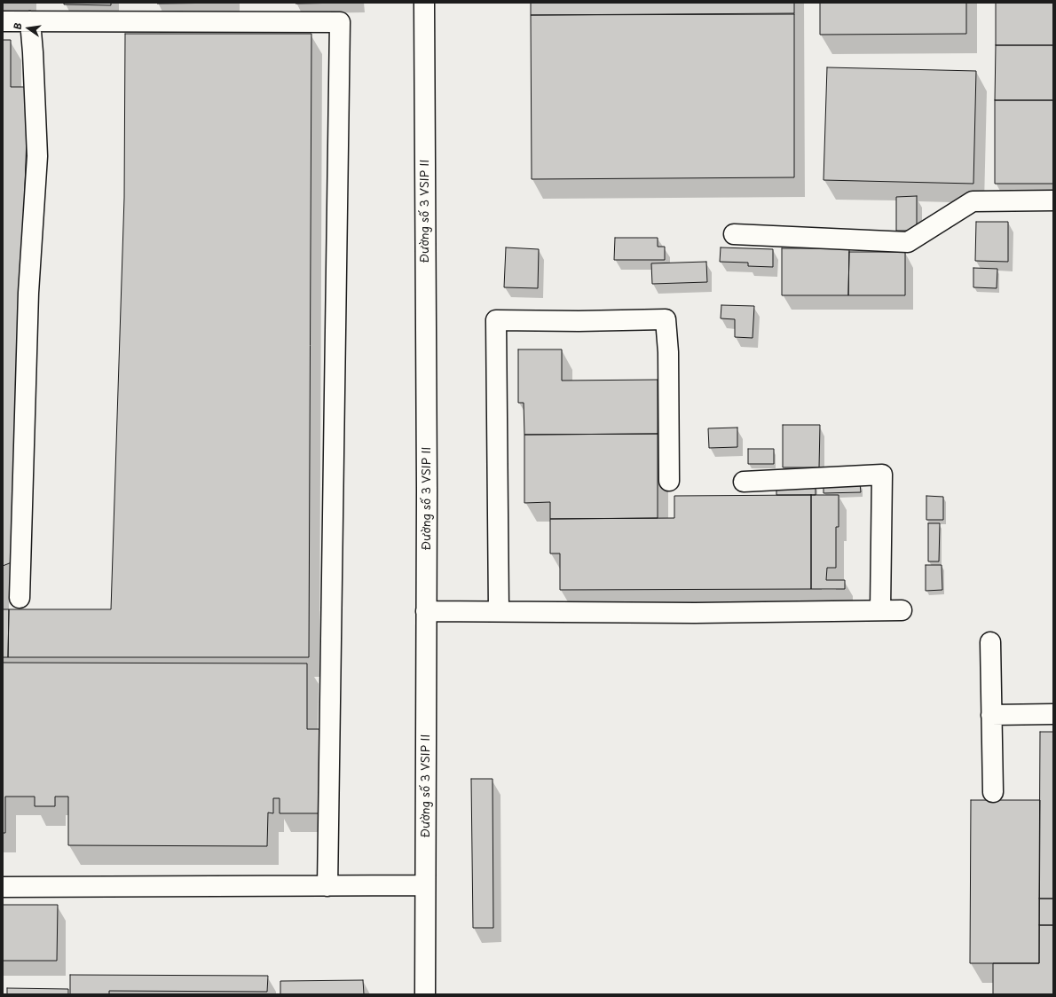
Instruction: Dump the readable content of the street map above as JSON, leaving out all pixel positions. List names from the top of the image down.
{
  "streets": {
    "street": ["Đường số 3 VSIP II"]
  },
  "north": "left"
}
